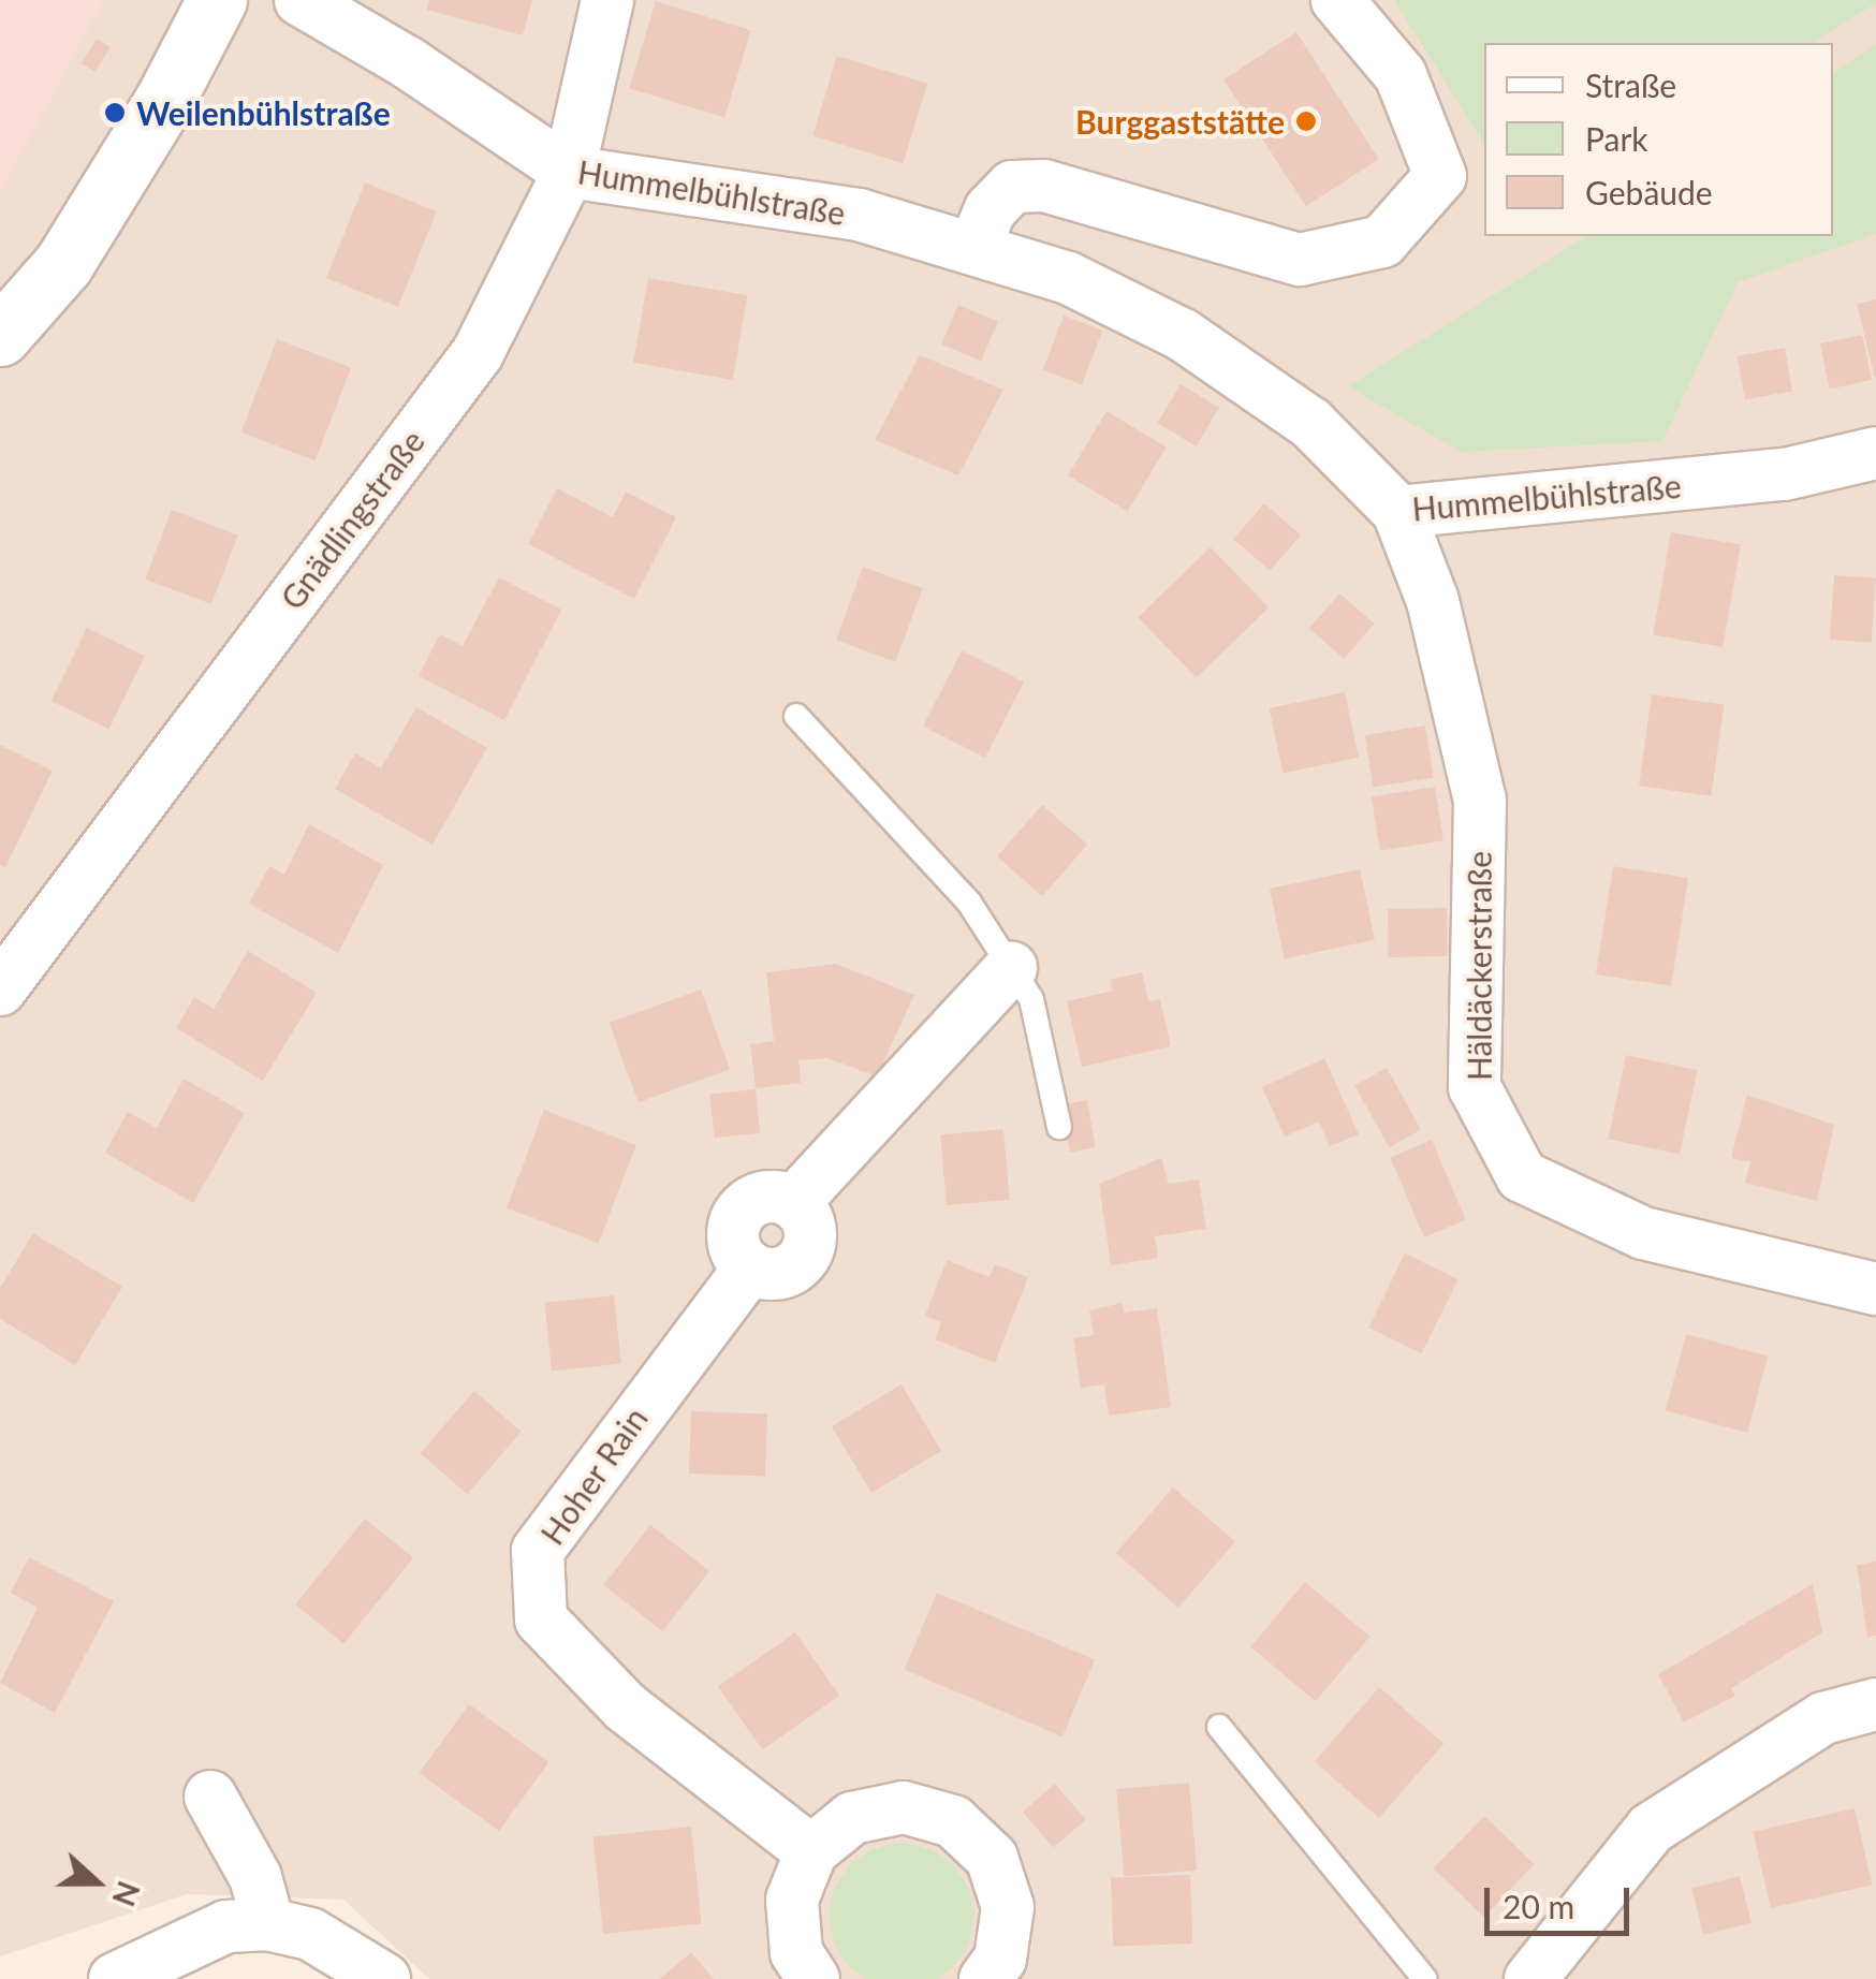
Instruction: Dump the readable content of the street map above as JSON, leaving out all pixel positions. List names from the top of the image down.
{
  "streets": {
    "street": [
      "Hummelbühlstraße",
      "Gnädlingstraße",
      "Häldäckerstraße",
      "Hoher Rain"
    ]
  },
  "crossings": [
    ["Hummelbühlstraße", "Gnädlingstraße"],
    ["Hummelbühlstraße", "Häldäckerstraße"]
  ],
  "places": ["Weilenbühlstraße", "Burggaststätte"],
  "legend": ["Straße", "Park", "Gebäude"],
  "scale_bar": "20 m",
  "north": "right"
}
